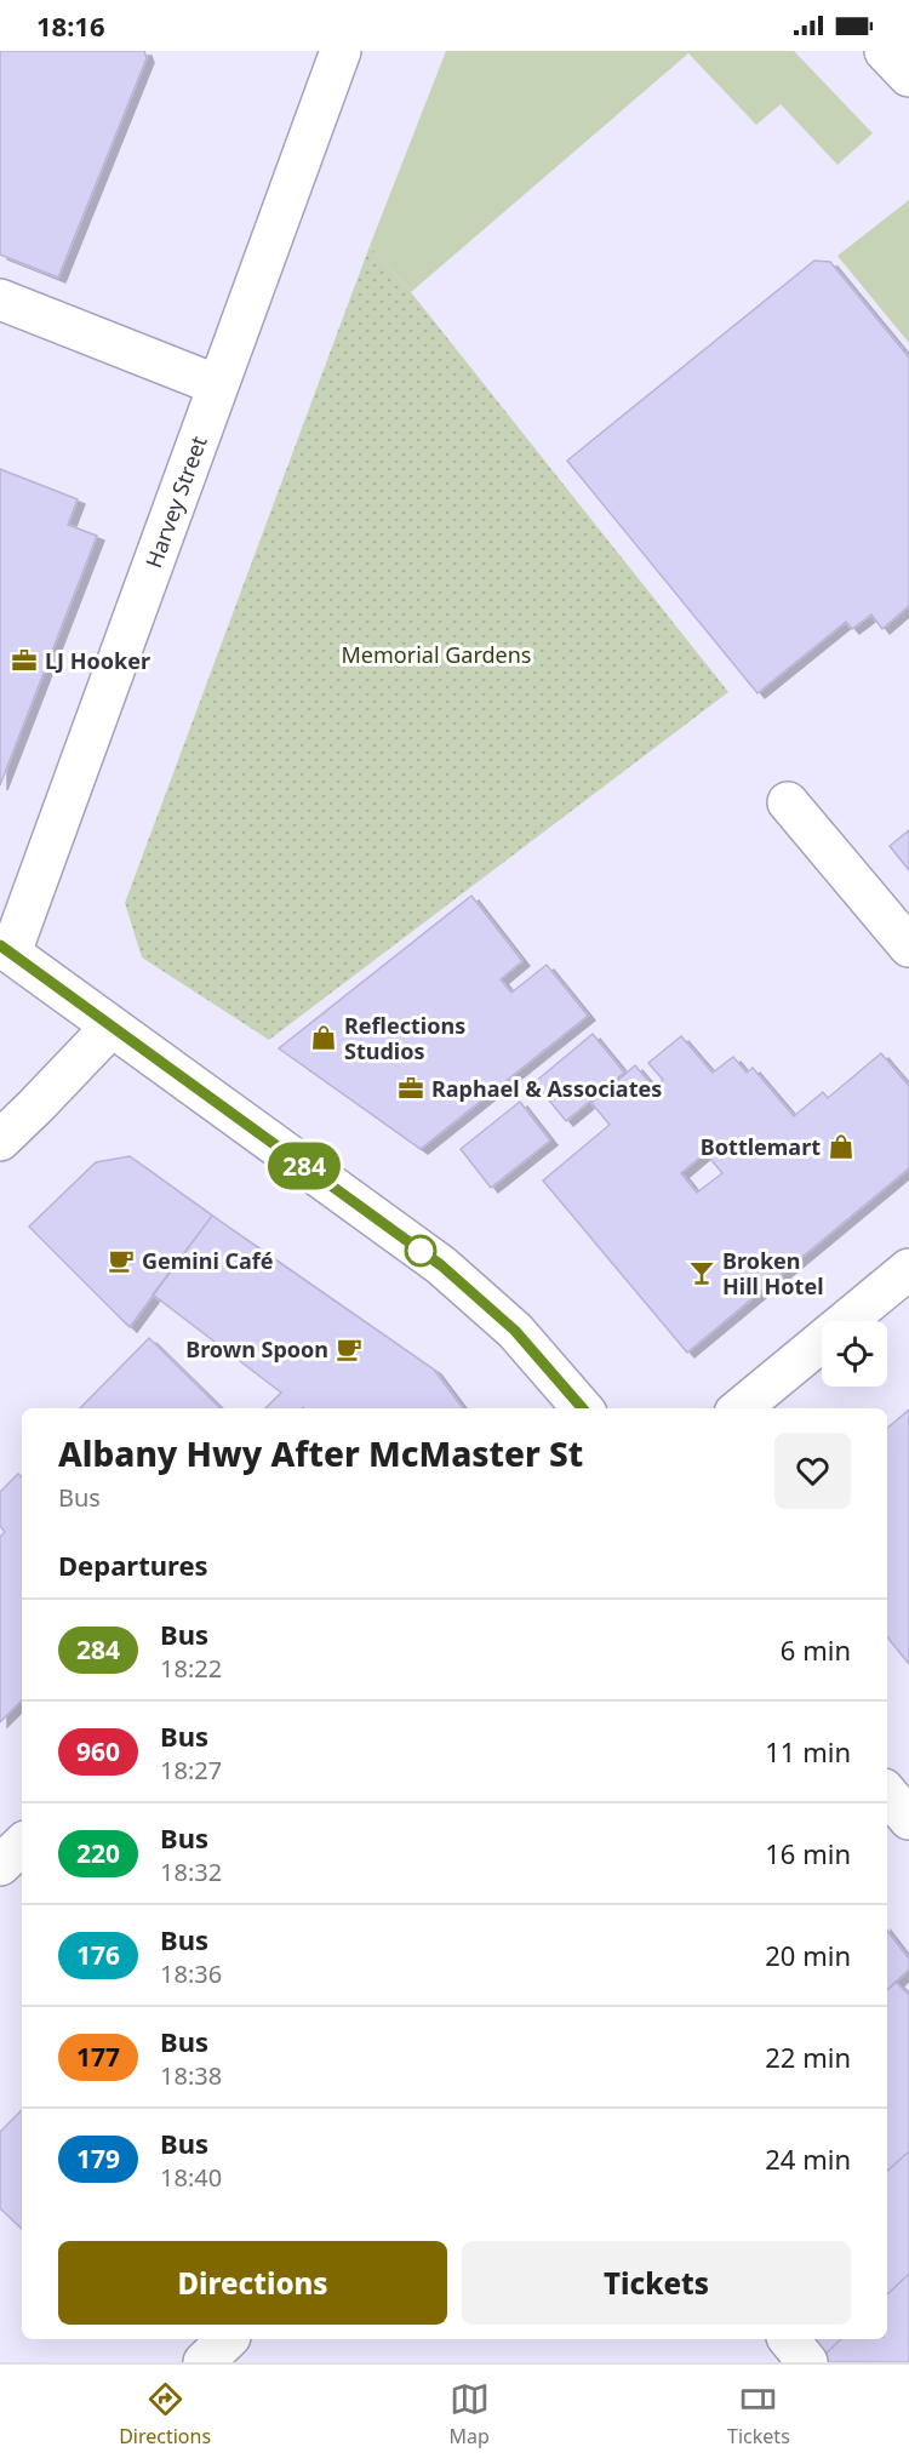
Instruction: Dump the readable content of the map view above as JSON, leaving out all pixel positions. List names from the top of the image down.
{
  "streets": {
    "main road": ["Harvey Street"]
  },
  "parks": ["Memorial Gardens"],
  "places": {
    "office": ["LJ Hooker", "Raphael & Associates"],
    "shop": ["Reflections Studios", "Bottlemart"],
    "cafe": ["Gemini Café", "Brown Spoon"],
    "bar": ["Broken Hill Hotel"]
  },
  "lines": ["bus line 284"],
  "page": {
    "status": "18:16",
    "on_map": "284",
    "heading": [
      ["Albany Hwy After McMaster St", "Bus"],
      "Departures"
    ],
    "list": [
      {
        "mark": "284",
        "name": "Bus",
        "note": "18:22",
        "value": "6 min"
      },
      {
        "mark": "960",
        "name": "Bus",
        "note": "18:27",
        "value": "11 min"
      },
      {
        "mark": "220",
        "name": "Bus",
        "note": "18:32",
        "value": "16 min"
      },
      {
        "mark": "176",
        "name": "Bus",
        "note": "18:36",
        "value": "20 min"
      },
      {
        "mark": "177",
        "name": "Bus",
        "note": "18:38",
        "value": "22 min"
      },
      {
        "mark": "179",
        "name": "Bus",
        "note": "18:40",
        "value": "24 min"
      }
    ],
    "buttons": ["Directions", "Tickets"],
    "tabs": ["Directions", "Map", "Tickets"]
  }
}
